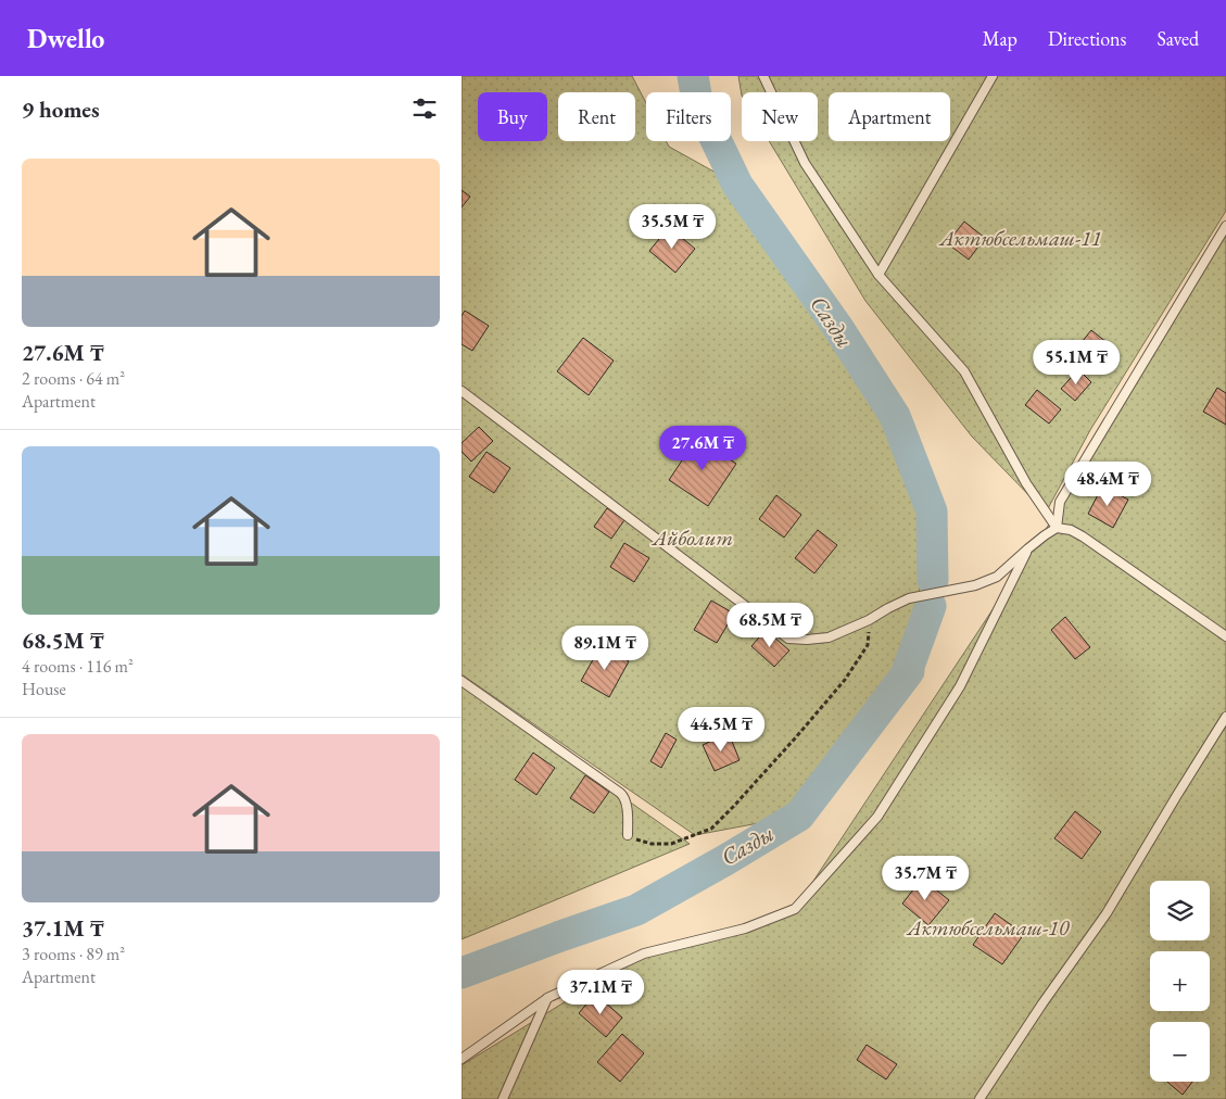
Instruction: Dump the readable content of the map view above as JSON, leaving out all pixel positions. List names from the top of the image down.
{
  "water": ["Сазды"],
  "parks": ["Актюбсельмаш-11", "Айболит", "Актюбсельмаш-10"],
  "page": {
    "header": "Dwello",
    "nav": ["Map", "Directions", "Saved"],
    "heading": "9 homes",
    "chip": [
      "Buy",
      "Rent",
      "Filters",
      "New",
      "Apartment"
    ],
    "list": [
      {
        "name": "27.6M ₸",
        "note": "2 rooms · 64 m² · Apartment"
      },
      {
        "name": "68.5M ₸",
        "note": "4 rooms · 116 m² · House"
      },
      {
        "name": "37.1M ₸",
        "note": "3 rooms · 89 m² · Apartment"
      }
    ],
    "price": [
      "35.5M ₸",
      "55.1M ₸",
      "27.6M ₸",
      "48.4M ₸",
      "68.5M ₸",
      "89.1M ₸",
      "44.5M ₸",
      "35.7M ₸",
      "37.1M ₸"
    ],
    "map_buttons": ["+", "−"]
  }
}
